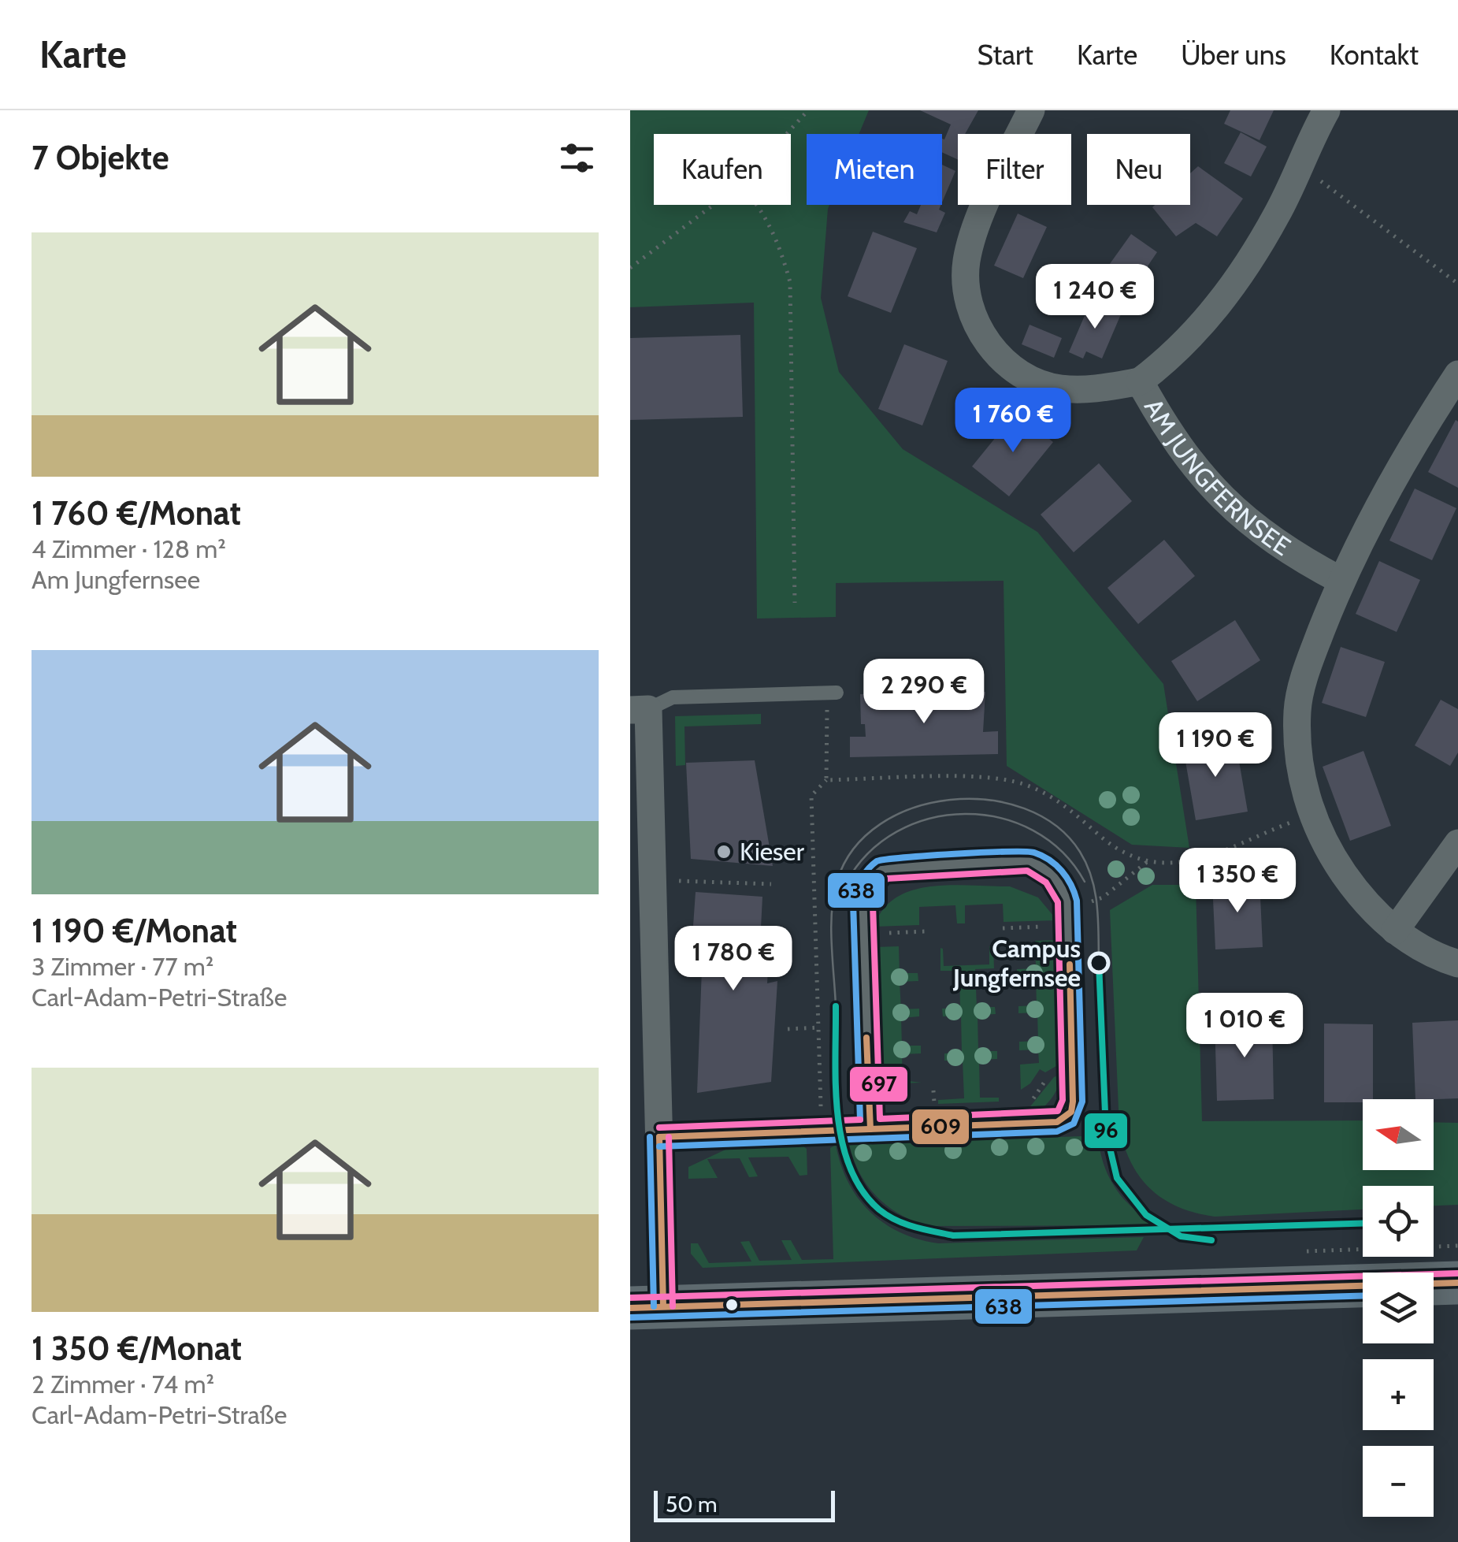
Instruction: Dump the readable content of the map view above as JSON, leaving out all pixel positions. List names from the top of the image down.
{
  "streets": {
    "street": ["AM JUNGFERNSEE"]
  },
  "places": ["Kieser", "Campus Jungfernsee"],
  "lines": [
    "transit line 638",
    "transit line 697",
    "transit line 96",
    "transit line 609"
  ],
  "scale_bar": "50 m",
  "north": "left",
  "page": {
    "header": "Karte",
    "nav": [
      "Start",
      "Karte",
      "Über uns",
      "Kontakt"
    ],
    "heading": "7 Objekte",
    "chip": [
      "Kaufen",
      "Mieten",
      "Filter",
      "Neu"
    ],
    "list": [
      {
        "name": "1 760 €/Monat",
        "note": "4 Zimmer · 128 m² · Am Jungfernsee"
      },
      {
        "name": "1 190 €/Monat",
        "note": "3 Zimmer · 77 m² · Carl-Adam-Petri-Straße"
      },
      {
        "name": "1 350 €/Monat",
        "note": "2 Zimmer · 74 m² · Carl-Adam-Petri-Straße"
      }
    ],
    "price": [
      "1 240 €",
      "1 760 €",
      "2 290 €",
      "1 190 €",
      "1 350 €",
      "1 780 €",
      "1 010 €"
    ],
    "map_buttons": ["+", "−"],
    "scale": "50 m"
  }
}
